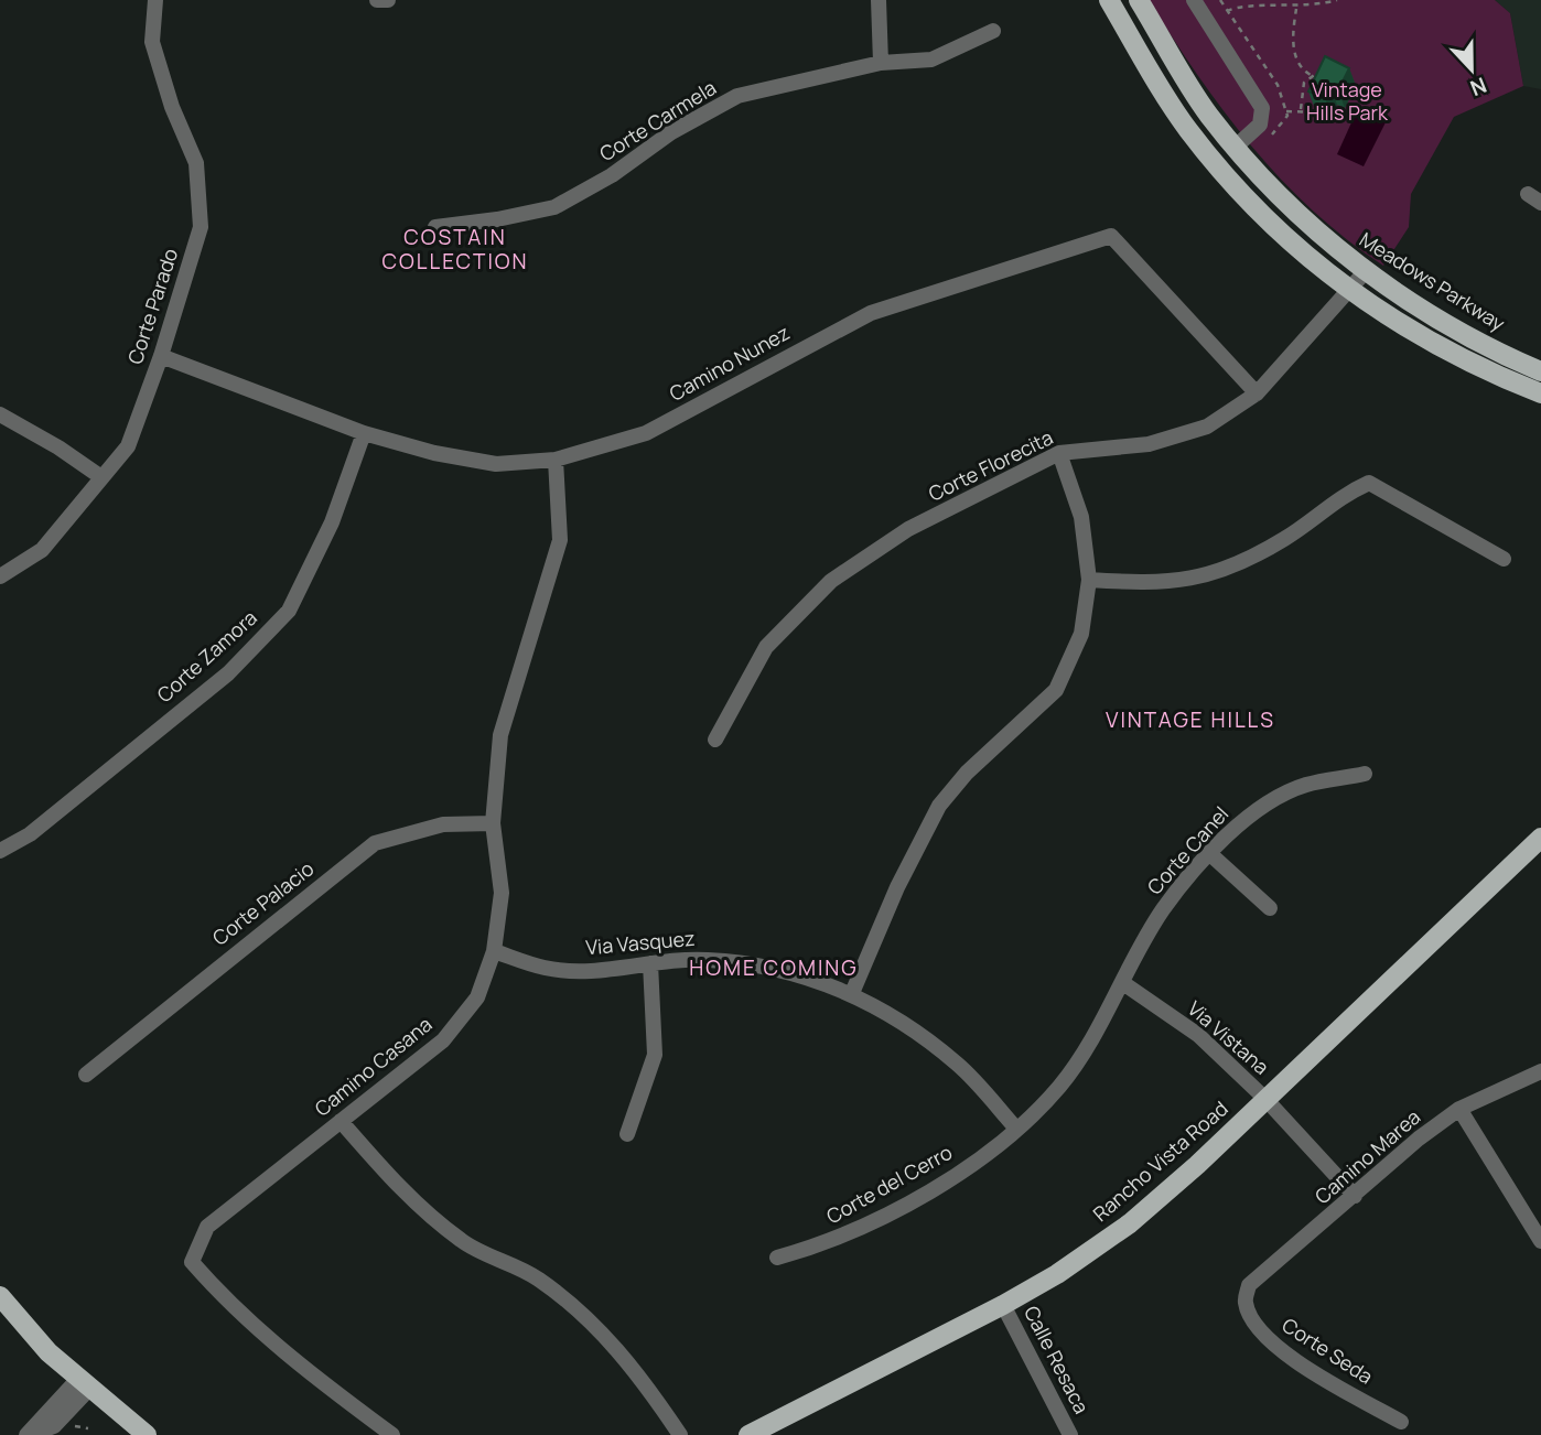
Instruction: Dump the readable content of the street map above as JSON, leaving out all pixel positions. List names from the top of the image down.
{
  "streets": {
    "main road": ["Meadows Parkway", "Rancho Vista Road"],
    "street": [
      "Corte Carmela",
      "Corte Parado",
      "Camino Nunez",
      "Corte Florecita",
      "Corte Zamora",
      "Corte Canel",
      "Corte Palacio",
      "Via Vasquez",
      "Via Vistana",
      "Camino Casana",
      "Camino Marea",
      "Corte del Cerro",
      "Corte Seda",
      "Calle Resaca"
    ]
  },
  "crossings": [
    ["Meadows Parkway", "Corte Florecita"],
    ["Corte Parado", "Camino Nunez"],
    ["Camino Nunez", "Corte Florecita"],
    ["Camino Nunez", "Corte Zamora"],
    ["Camino Nunez", "Camino Casana"],
    ["Corte Canel", "Via Vistana"],
    ["Corte Canel", "Corte del Cerro"],
    ["Corte Palacio", "Camino Casana"],
    ["Via Vasquez", "Camino Casana"],
    ["Via Vasquez", "Corte del Cerro"],
    ["Via Vistana", "Camino Marea"],
    ["Via Vistana", "Rancho Vista Road"],
    ["Via Vistana", "Corte del Cerro"],
    ["Camino Marea", "Corte Seda"],
    ["Rancho Vista Road", "Calle Resaca"]
  ],
  "districts": ["COSTAIN COLLECTION", "VINTAGE HILLS", "HOME COMING"],
  "parks": ["Vintage Hills Park"],
  "north": "bottom"
}
